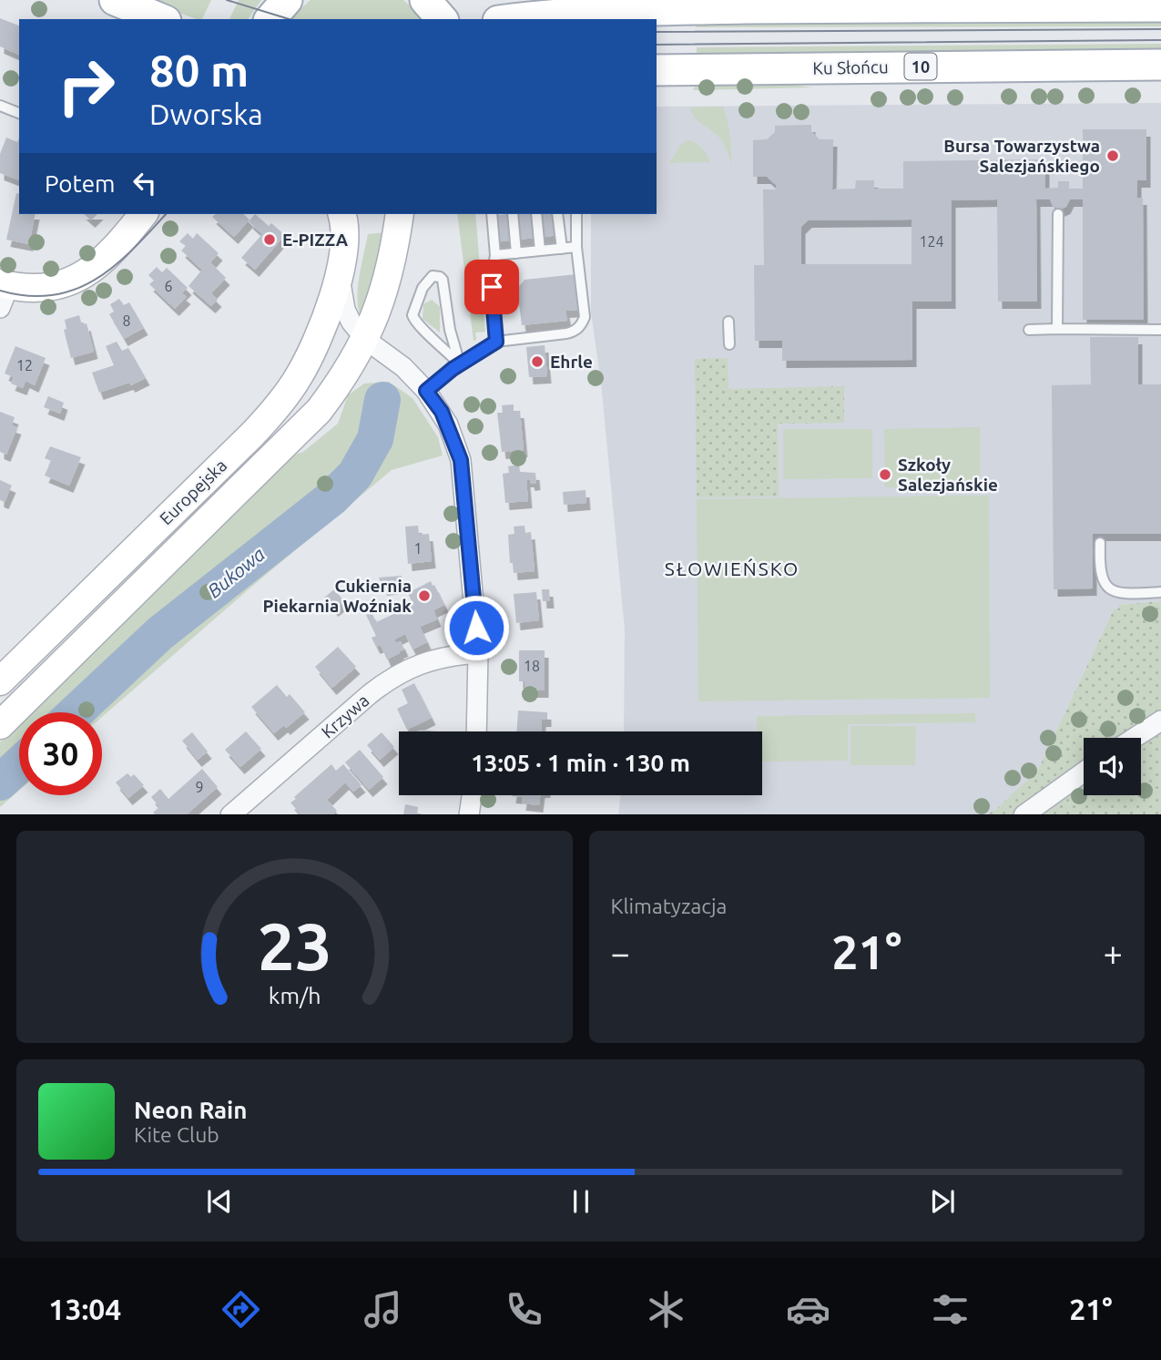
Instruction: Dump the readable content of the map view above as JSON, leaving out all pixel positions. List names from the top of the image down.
{
  "streets": {
    "main road": ["10", "Ku Słońcu", "Europejska"],
    "street": ["Krzywa"]
  },
  "districts": ["SŁOWIEŃSKO"],
  "water": ["Bukowa"],
  "places": [
    "Bursa Towarzystwa Salezjańskiego",
    "E-PIZZA",
    "Ehrle",
    "Szkoły Salezjańskie",
    "Cukiernia Piekarnia Woźniak"
  ],
  "house_numbers": [
    "124",
    "6",
    "8",
    "12",
    "1",
    "18",
    "9"
  ],
  "page": {
    "turn": ["80 m", "Dworska"],
    "then": "Potem",
    "limit": "30",
    "trip": "13:05 · 1 min · 130 m",
    "tile": "Klimatyzacja",
    "heat": ["−", "21°", "+"],
    "song": ["Neon Rain", "Kite Club"],
    "tabs": ["13:04", "21°"],
    "gauge": ["23", "km/h"]
  }
}
